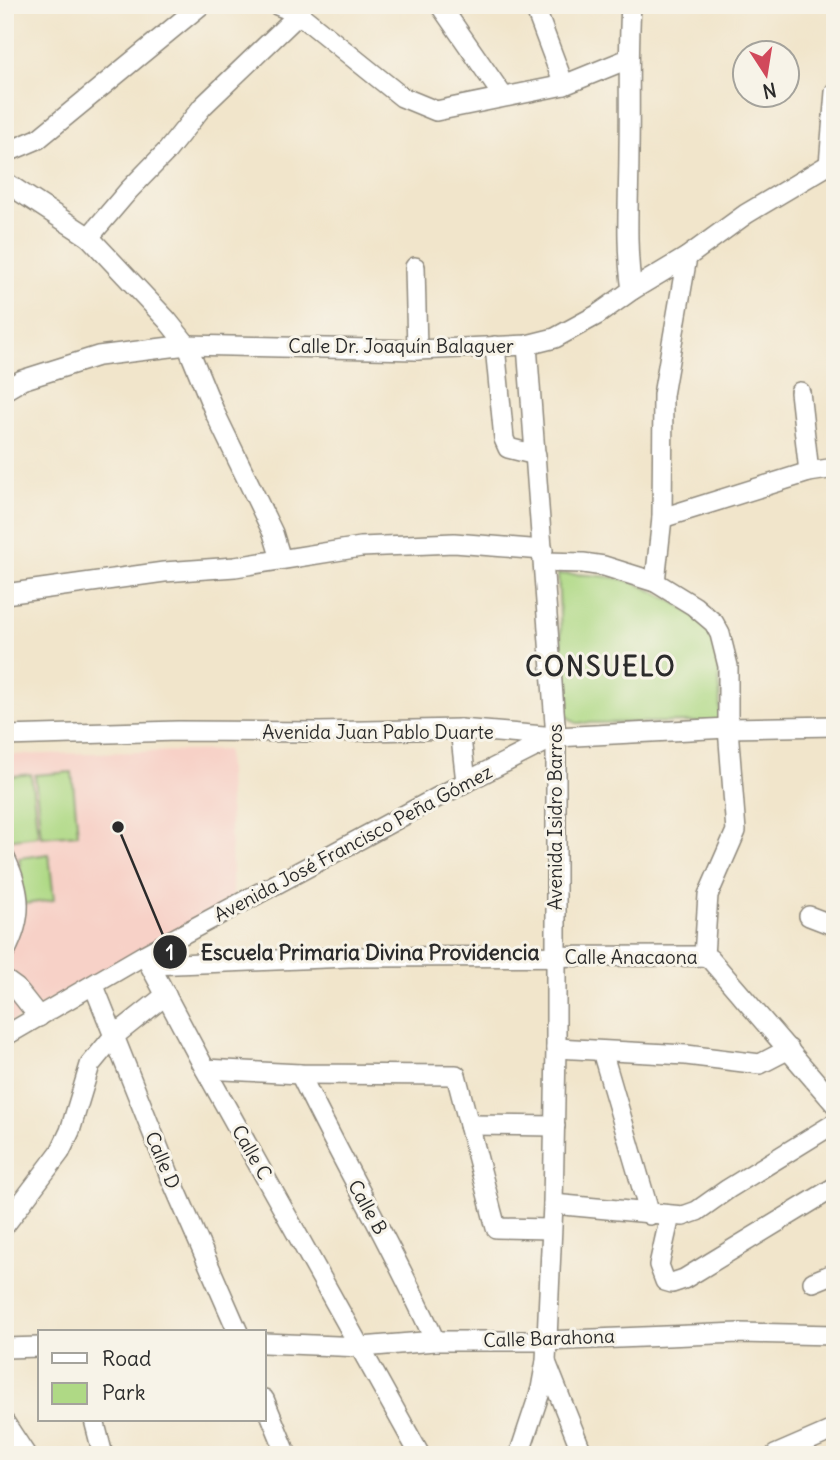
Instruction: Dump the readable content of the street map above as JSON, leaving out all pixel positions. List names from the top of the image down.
{
  "streets": {
    "street": [
      "Calle Dr. Joaquín Balaguer",
      "Avenida Juan Pablo Duarte",
      "Avenida Isidro Barros",
      "Avenida José Francisco Peña Gómez",
      "Calle Anacaona",
      "Calle C",
      "Calle D",
      "Calle B",
      "Calle Barahona"
    ]
  },
  "crossings": [
    ["Calle Dr. Joaquín Balaguer", "Avenida Isidro Barros"],
    ["Avenida Juan Pablo Duarte", "Avenida Isidro Barros"],
    ["Avenida Juan Pablo Duarte", "Avenida José Francisco Peña Gómez"],
    ["Avenida Isidro Barros", "Avenida José Francisco Peña Gómez"],
    ["Avenida Isidro Barros", "Calle Anacaona"],
    ["Avenida Isidro Barros", "Calle Barahona"],
    ["Avenida José Francisco Peña Gómez", "Calle Anacaona"],
    ["Avenida José Francisco Peña Gómez", "Calle C"],
    ["Avenida José Francisco Peña Gómez", "Calle D"],
    ["Calle Anacaona", "Calle C"],
    ["Calle C", "Calle Barahona"],
    ["Calle B", "Calle Barahona"]
  ],
  "districts": ["CONSUELO"],
  "places": ["Escuela Primaria Divina Providencia"],
  "legend": ["Road", "Park"],
  "north": "bottom"
}
